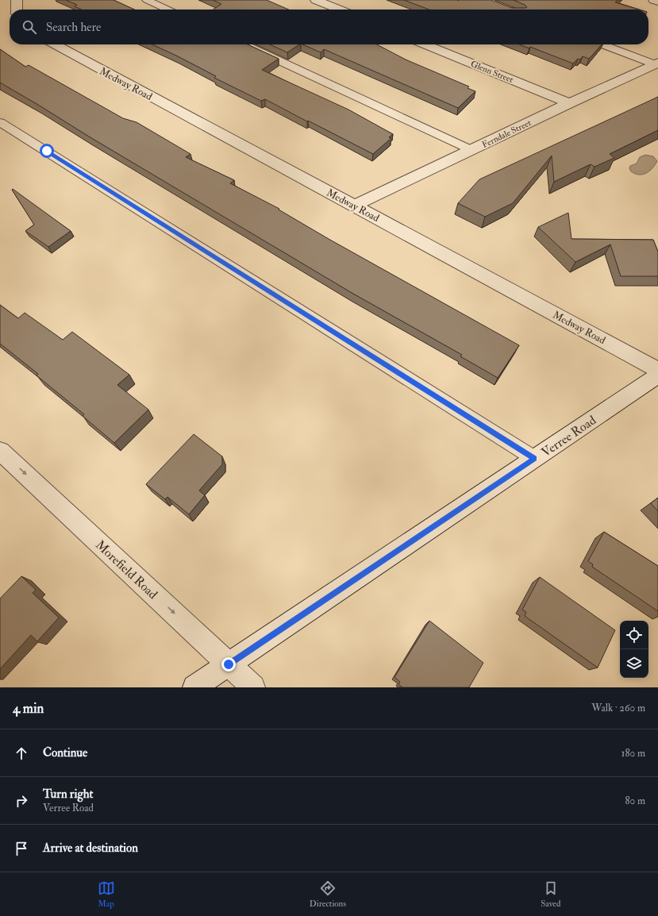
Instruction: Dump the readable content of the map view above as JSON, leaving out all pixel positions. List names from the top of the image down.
{
  "streets": {
    "street": [
      "Glenn Street",
      "Medway Road",
      "Ferndale Street",
      "Verree Road",
      "Morefield Road"
    ]
  },
  "crossings": [
    ["Glenn Street", "Ferndale Street"],
    ["Medway Road", "Ferndale Street"],
    ["Verree Road", "Morefield Road"]
  ],
  "one_way": ["Morefield Road"],
  "page": {
    "search": "Search here",
    "heading": ["4 min", "Walk · 260 m"],
    "list": [
      ["Continue", "180 m"],
      ["Turn right", "Verree Road", "80 m"],
      "Arrive at destination"
    ],
    "nav": ["Map", "Directions", "Saved"]
  }
}
